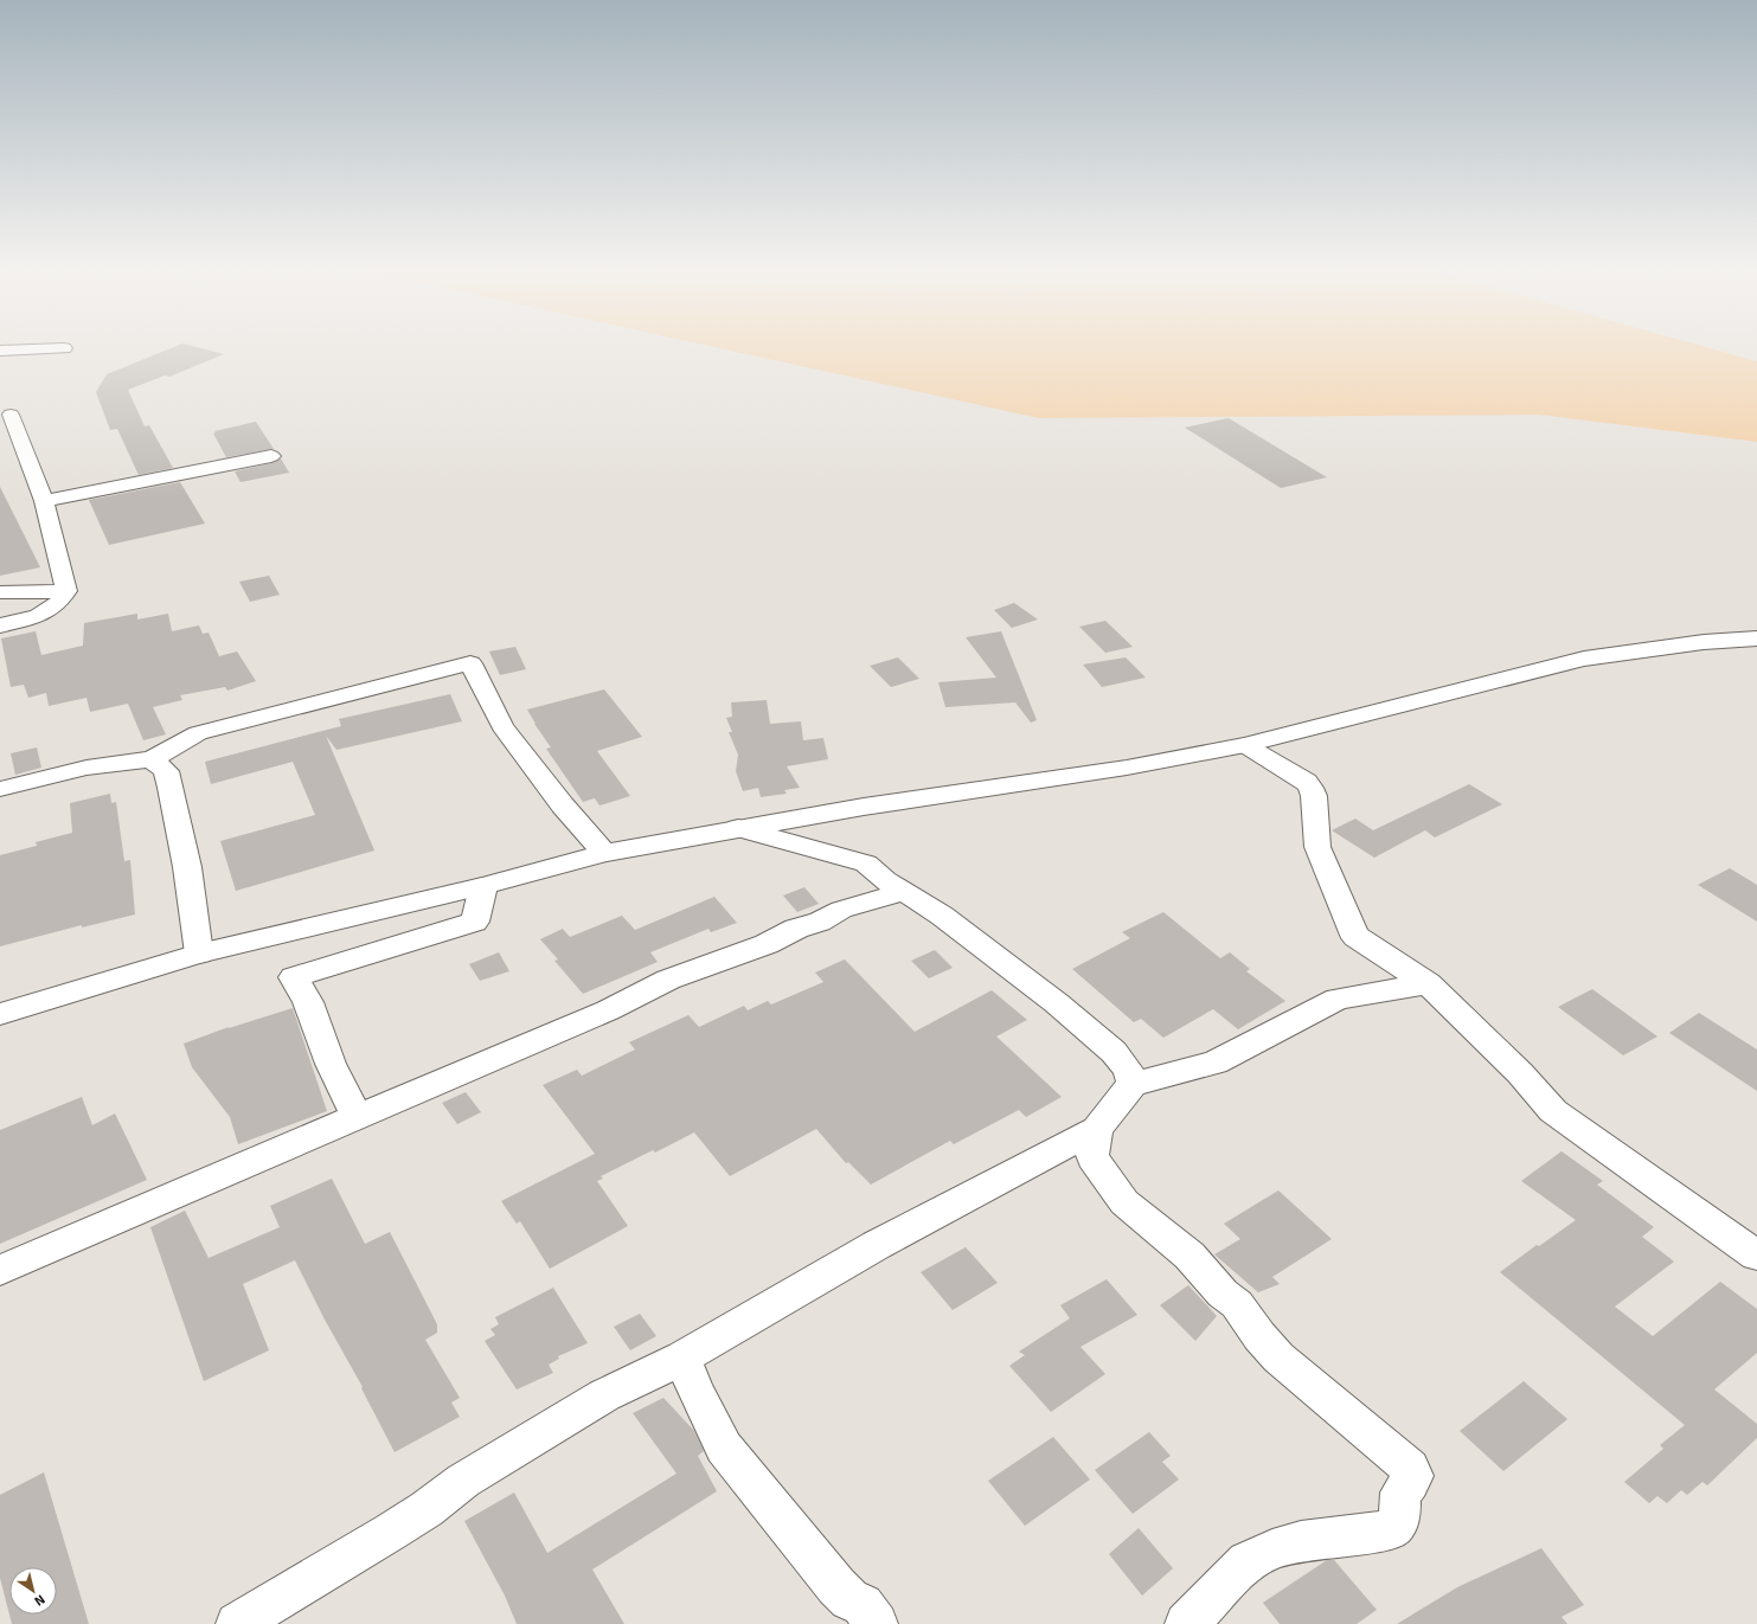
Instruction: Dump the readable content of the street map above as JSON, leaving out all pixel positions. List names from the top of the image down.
{
  "north": "bottom right"
}
